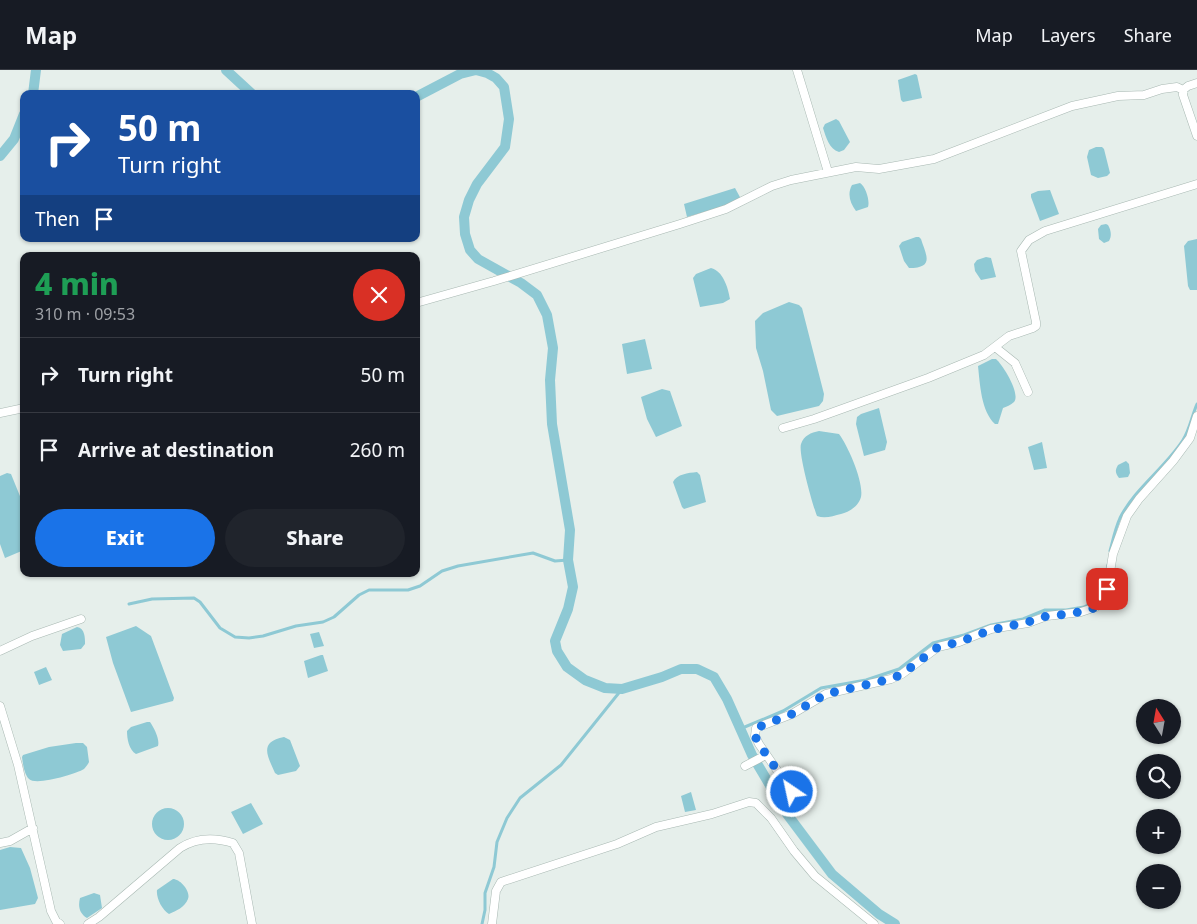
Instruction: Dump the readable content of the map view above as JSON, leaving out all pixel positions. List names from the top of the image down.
{
  "north": "top",
  "page": {
    "header": "Map",
    "nav": ["Map", "Layers", "Share"],
    "turn": ["50 m", "Turn right"],
    "then": "Then",
    "heading": ["4 min", "310 m · 09:53"],
    "list": [
      {
        "name": "Turn right",
        "value": "50 m"
      },
      {
        "name": "Arrive at destination",
        "value": "260 m"
      }
    ],
    "buttons": ["Exit", "Share"],
    "map_buttons": ["+", "−"]
  }
}
